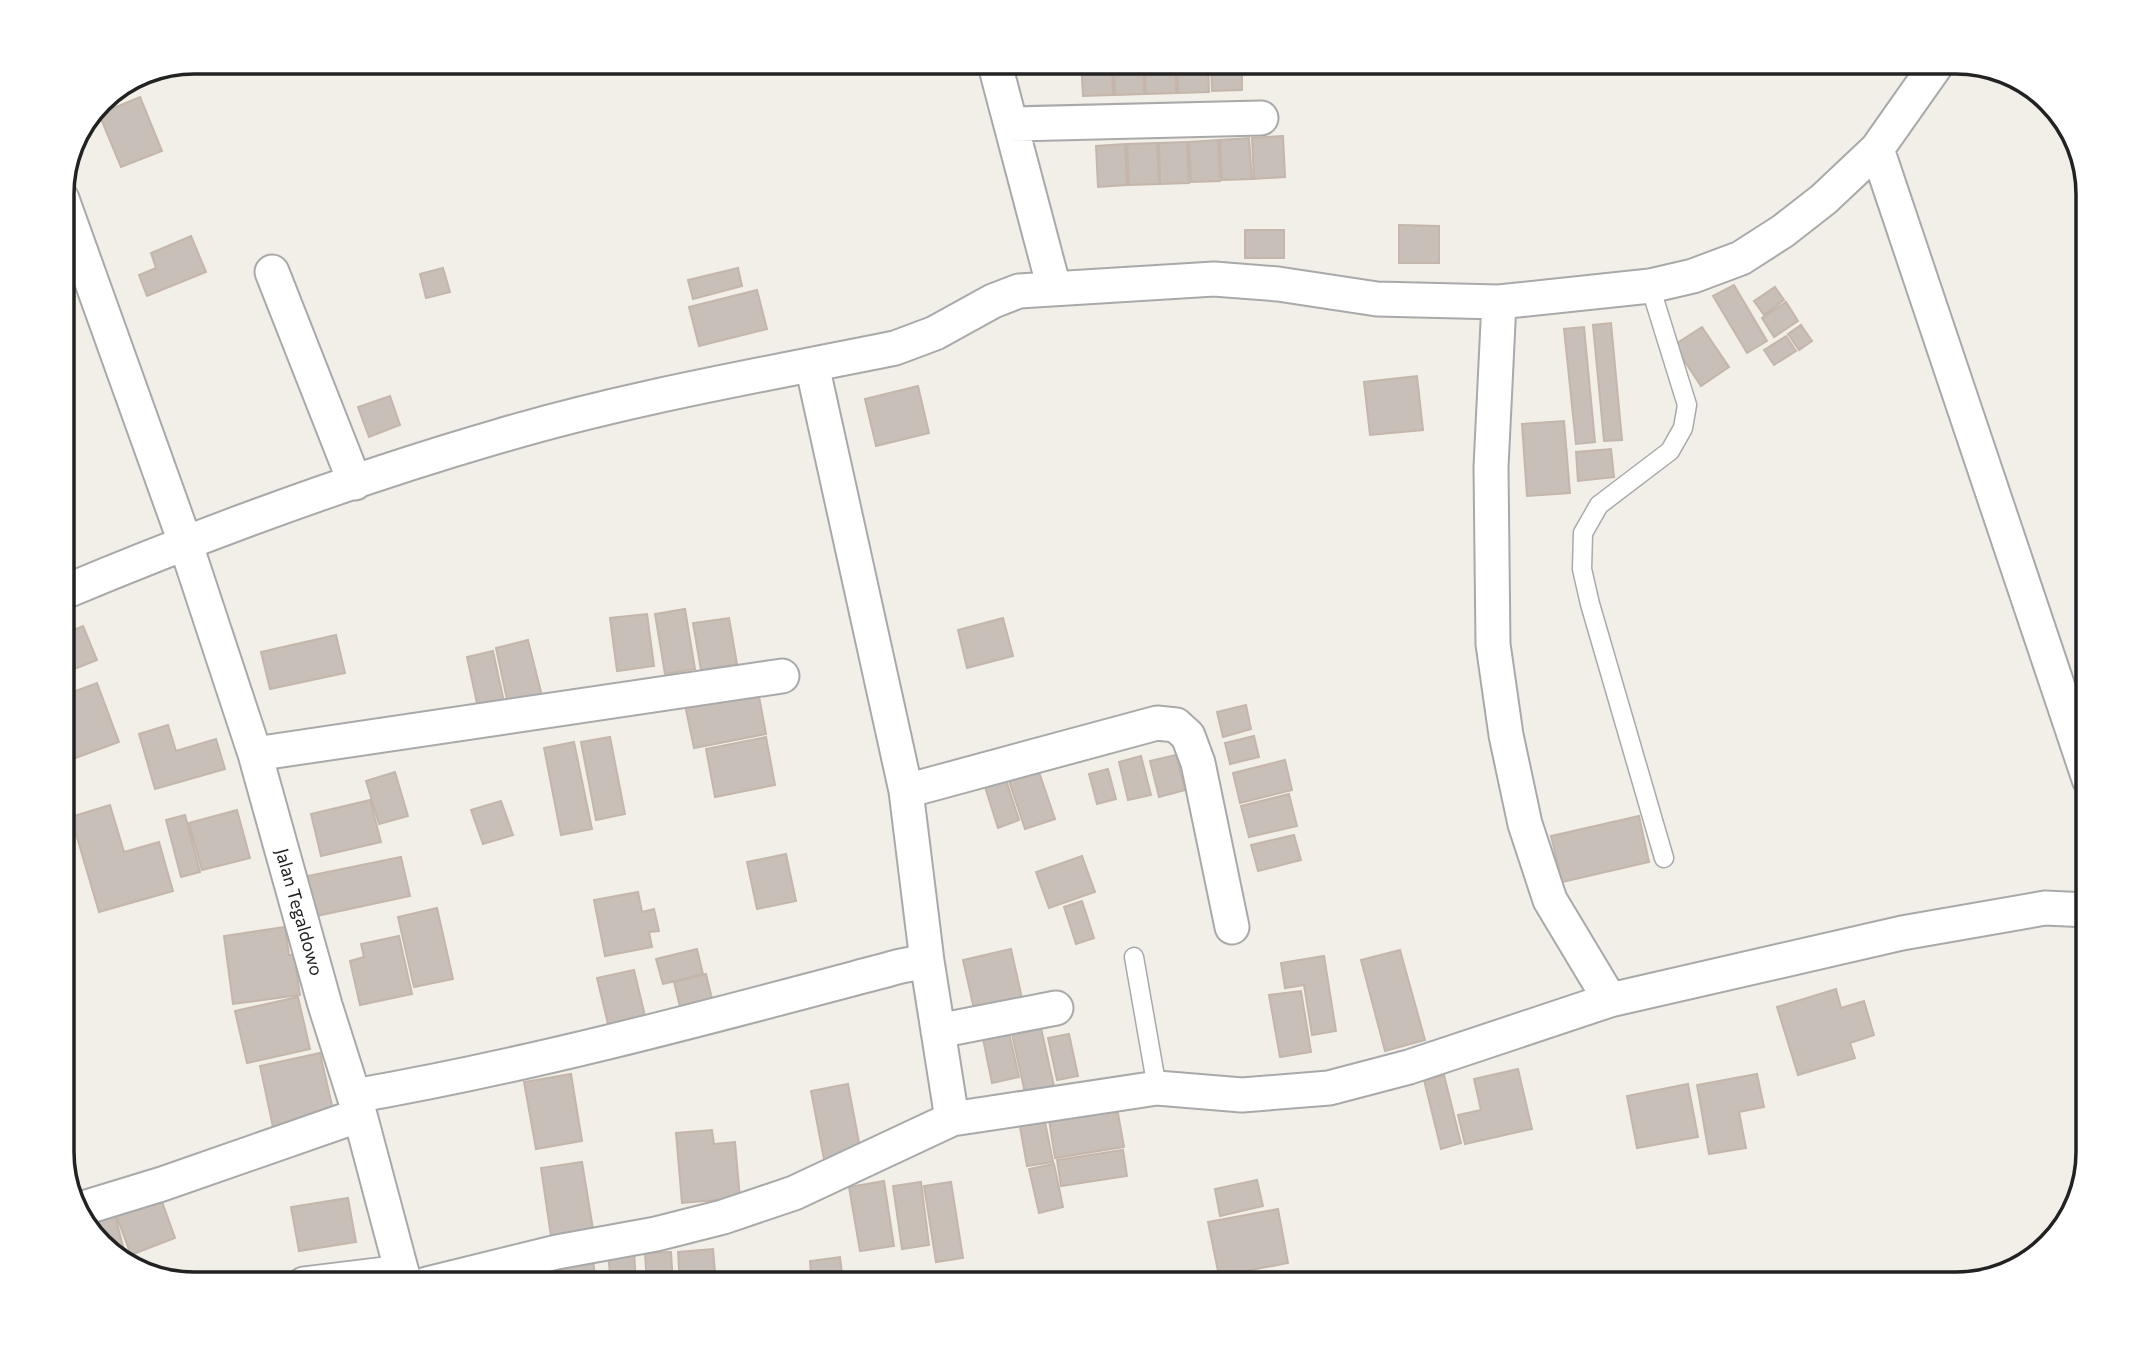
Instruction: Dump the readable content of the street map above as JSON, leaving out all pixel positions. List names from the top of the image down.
{
  "streets": {
    "street": ["Jalan Tegaldowo"]
  }
}
